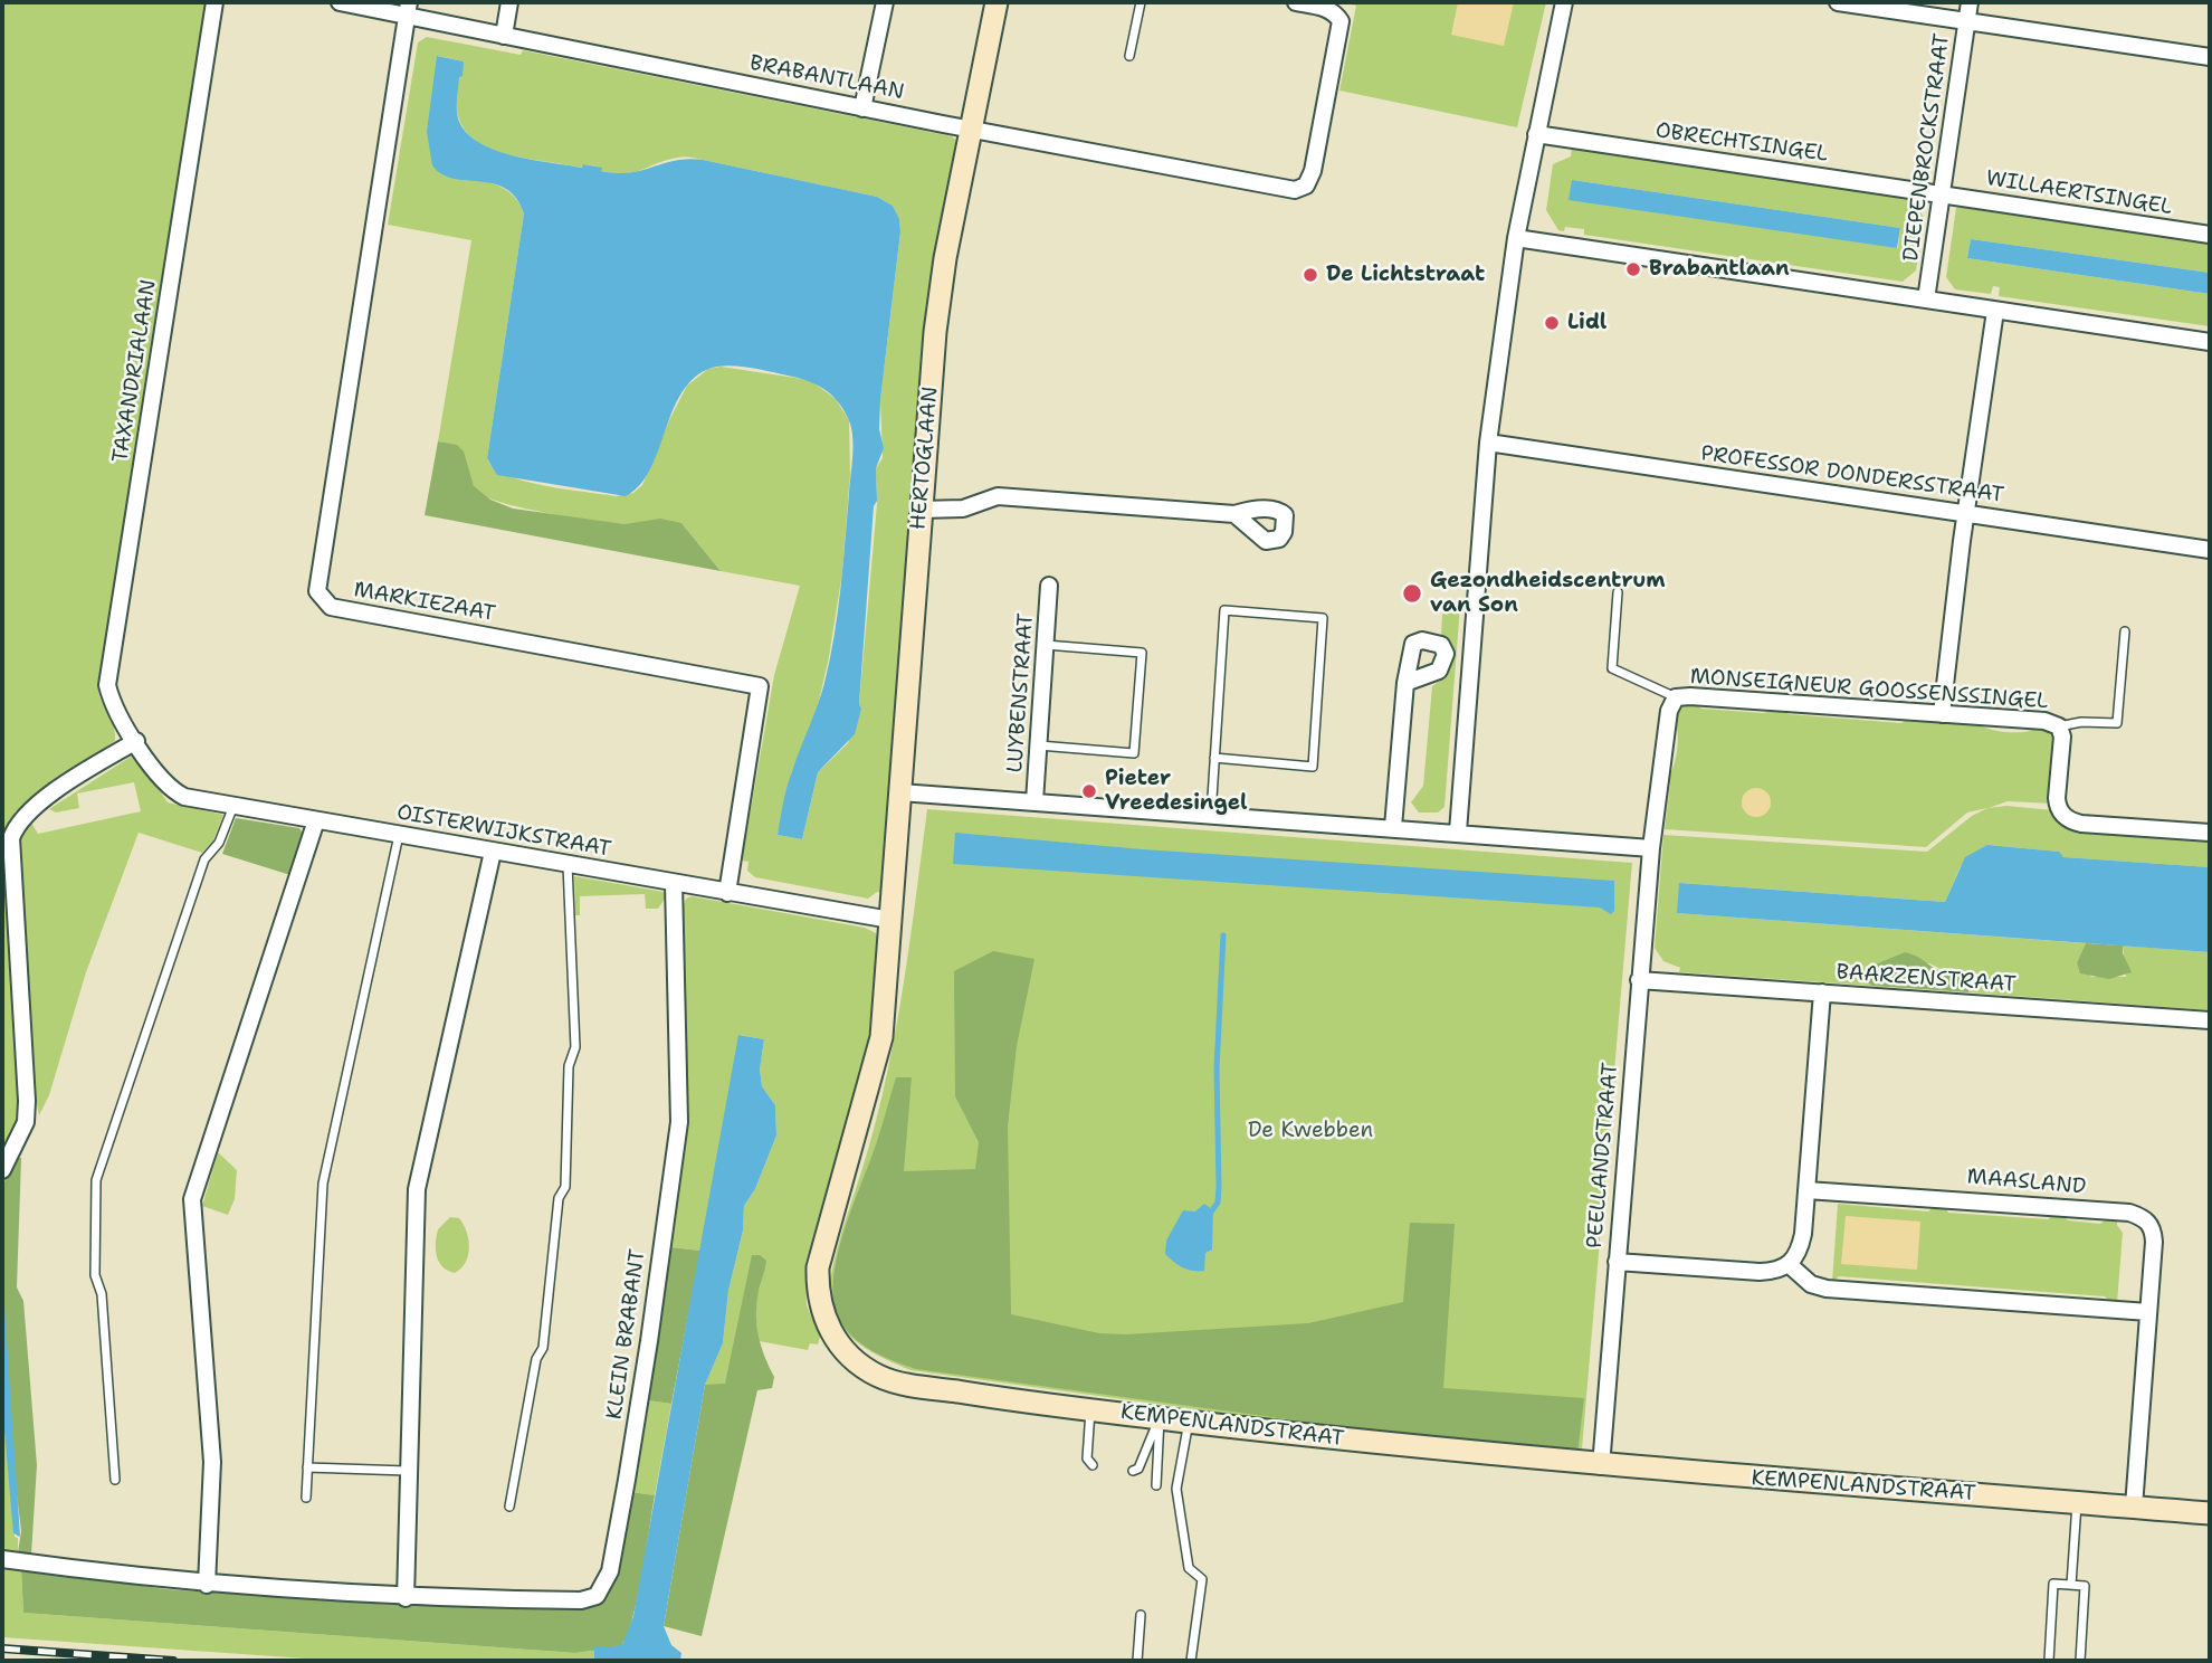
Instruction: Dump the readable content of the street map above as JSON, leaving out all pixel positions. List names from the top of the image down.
{
  "streets": {
    "street": [
      "BRABANTLAAN",
      "OBRECHTSINGEL",
      "DIEPENBROCKSTRAAT",
      "WILLAERTSINGEL",
      "TAXANDRIALAAN",
      "HERTOGLAAN",
      "PROFESSOR DONDERSSTRAAT",
      "MARKIEZAAT",
      "MONSEIGNEUR GOOSSENSSINGEL",
      "LUYBENSTRAAT",
      "OISTERWIJKSTRAAT",
      "BAARZENSTRAAT",
      "PEELLANDSTRAAT",
      "MAASLAND",
      "KLEIN BRABANT",
      "KEMPENLANDSTRAAT"
    ]
  },
  "crossings": [
    ["BRABANTLAAN", "HERTOGLAAN"],
    ["BRABANTLAAN", "MARKIEZAAT"],
    ["OBRECHTSINGEL", "DIEPENBROCKSTRAAT"],
    ["OBRECHTSINGEL", "WILLAERTSINGEL"],
    ["DIEPENBROCKSTRAAT", "WILLAERTSINGEL"],
    ["TAXANDRIALAAN", "OISTERWIJKSTRAAT"],
    ["HERTOGLAAN", "OISTERWIJKSTRAAT"],
    ["HERTOGLAAN", "KEMPENLANDSTRAAT"],
    ["MARKIEZAAT", "OISTERWIJKSTRAAT"],
    ["MONSEIGNEUR GOOSSENSSINGEL", "PEELLANDSTRAAT"],
    ["OISTERWIJKSTRAAT", "KLEIN BRABANT"],
    ["OISTERWIJKSTRAAT", "KEMPENLANDSTRAAT"],
    ["BAARZENSTRAAT", "PEELLANDSTRAAT"],
    ["PEELLANDSTRAAT", "KEMPENLANDSTRAAT"],
    ["MAASLAND", "KEMPENLANDSTRAAT"]
  ],
  "parks": ["De Kwebben"],
  "places": [
    "Brabantlaan",
    "De Lichtstraat",
    "Lidl",
    "Gezondheidscentrum van Son",
    "Pieter Vreedesingel"
  ]
}
